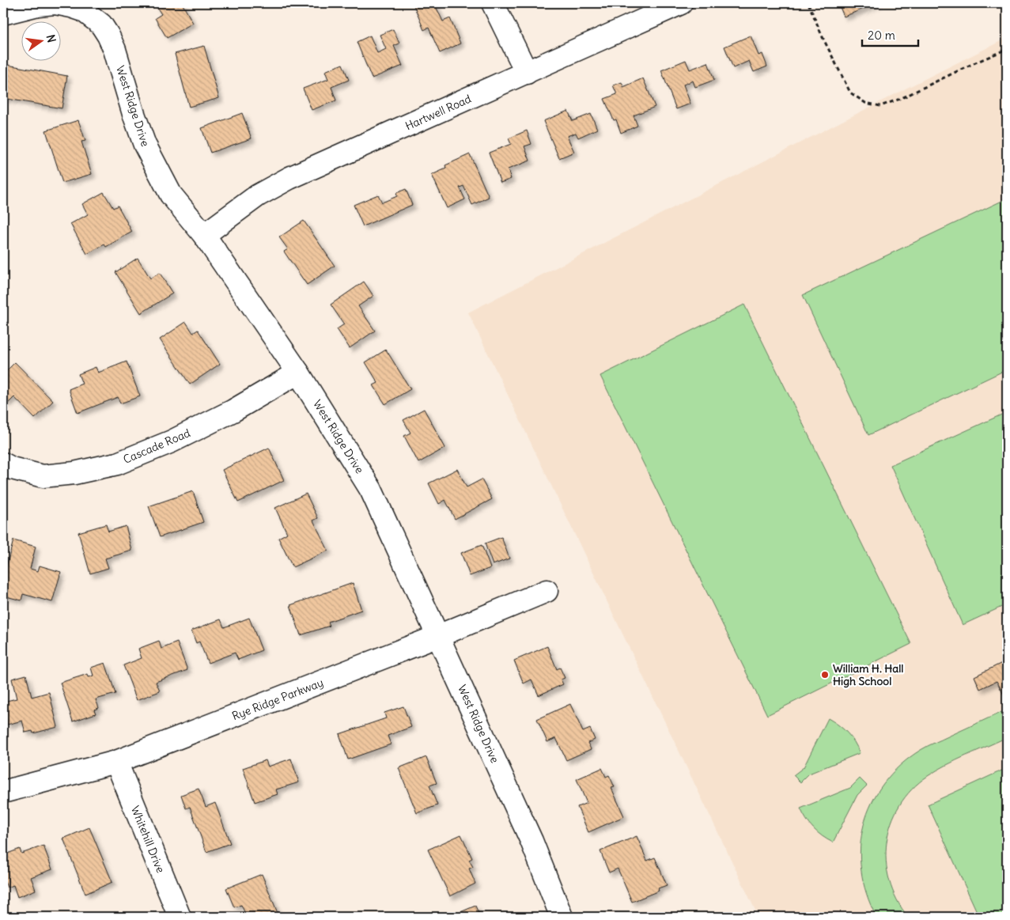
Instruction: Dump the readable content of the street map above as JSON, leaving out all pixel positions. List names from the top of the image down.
{
  "streets": {
    "street": [
      "West Ridge Drive",
      "Hartwell Road",
      "Cascade Road",
      "Rye Ridge Parkway",
      "Whitehill Drive"
    ]
  },
  "crossings": [
    ["West Ridge Drive", "Hartwell Road"],
    ["West Ridge Drive", "Cascade Road"],
    ["West Ridge Drive", "Rye Ridge Parkway"],
    ["Rye Ridge Parkway", "Whitehill Drive"]
  ],
  "places": ["William H. Hall High School"],
  "scale_bar": "20 m",
  "north": "right"
}
